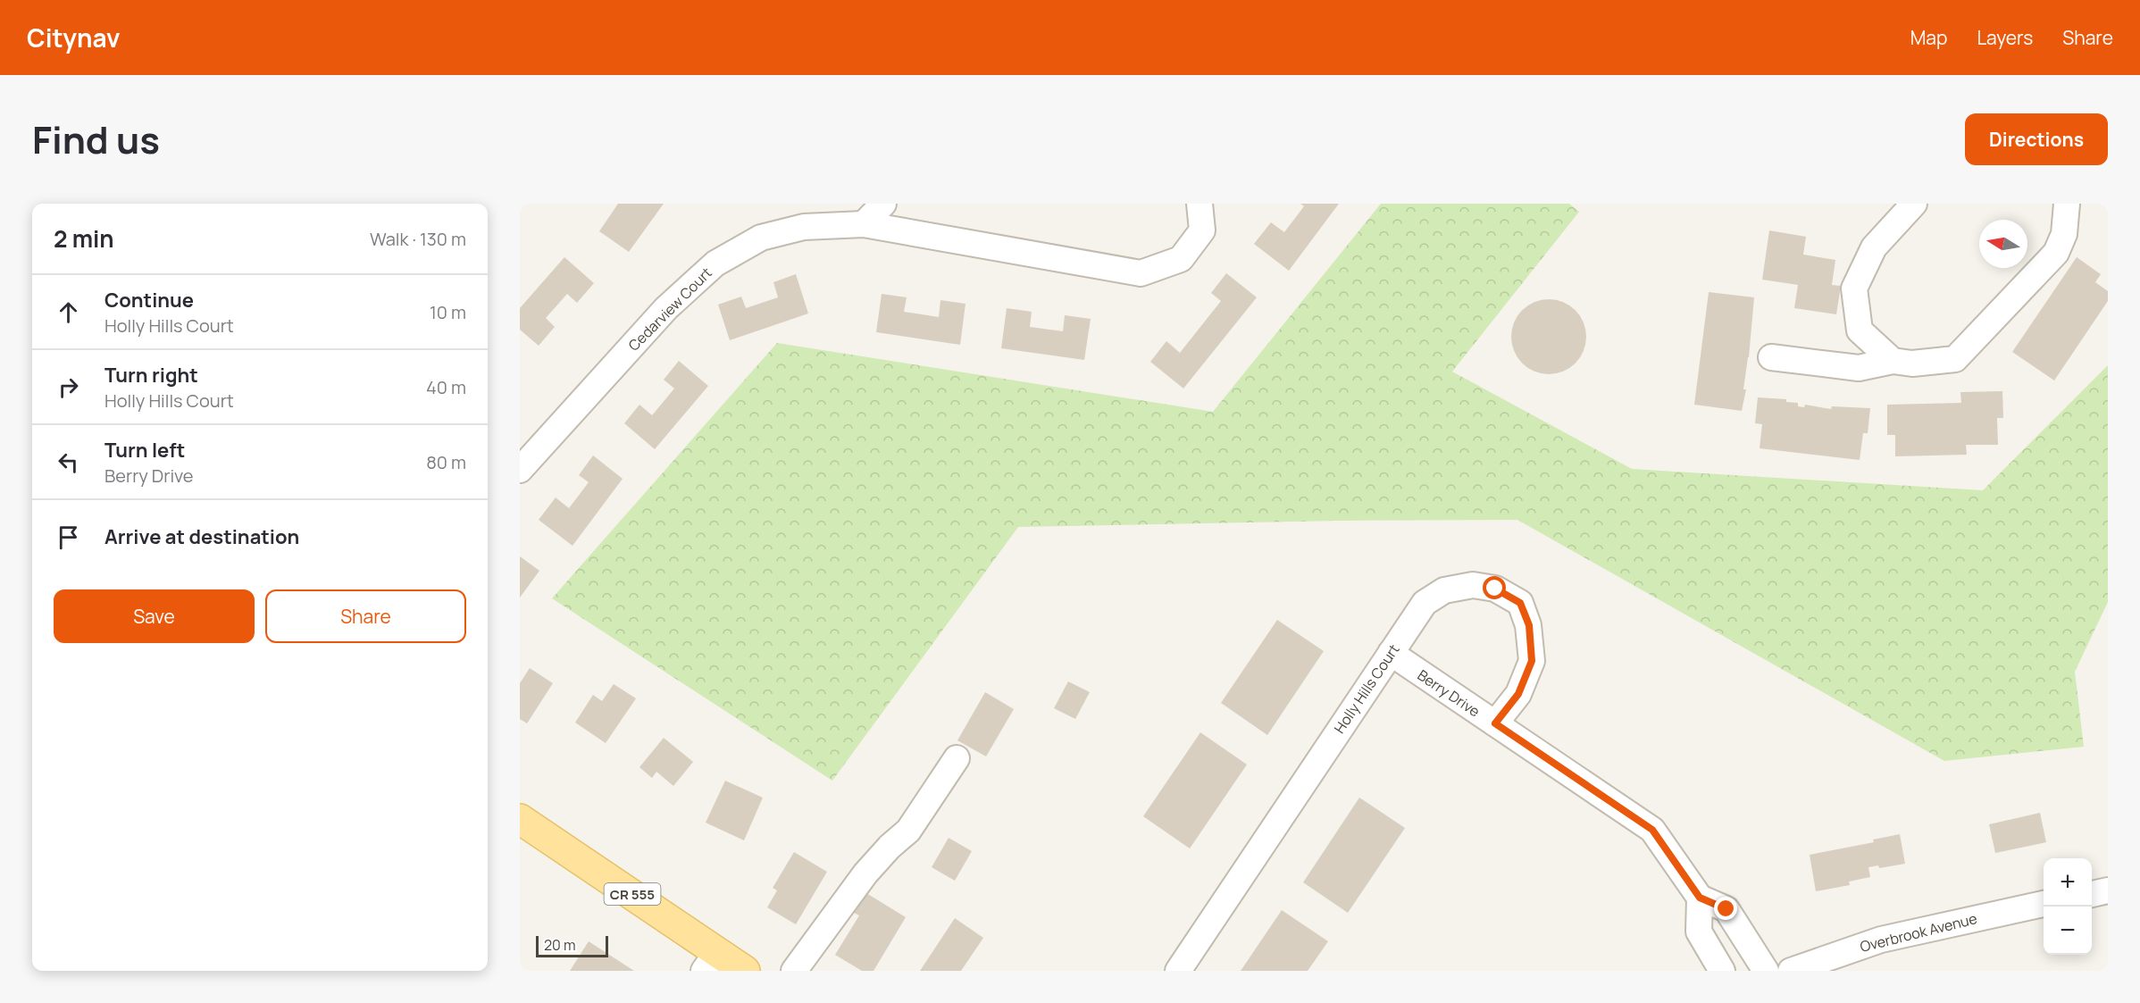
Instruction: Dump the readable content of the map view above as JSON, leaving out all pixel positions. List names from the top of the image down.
{
  "streets": {
    "main road": ["CR 555"],
    "street": [
      "Cedarview Court",
      "Holly Hills Court",
      "Berry Drive",
      "Overbrook Avenue"
    ]
  },
  "crossings": [
    ["Holly Hills Court", "Berry Drive"]
  ],
  "scale_bar": "20 m",
  "north": "left",
  "page": {
    "header": "Citynav",
    "nav": ["Map", "Layers", "Share"],
    "title": "Find us",
    "buttons": [
      "Directions",
      ["Save", "Share"]
    ],
    "heading": ["2 min", "Walk · 130 m"],
    "list": [
      ["Continue", "Holly Hills Court", "10 m"],
      ["Turn right", "Holly Hills Court", "40 m"],
      ["Turn left", "Berry Drive", "80 m"],
      "Arrive at destination"
    ],
    "map_buttons": ["+", "−"],
    "scale": "20 m"
  }
}
